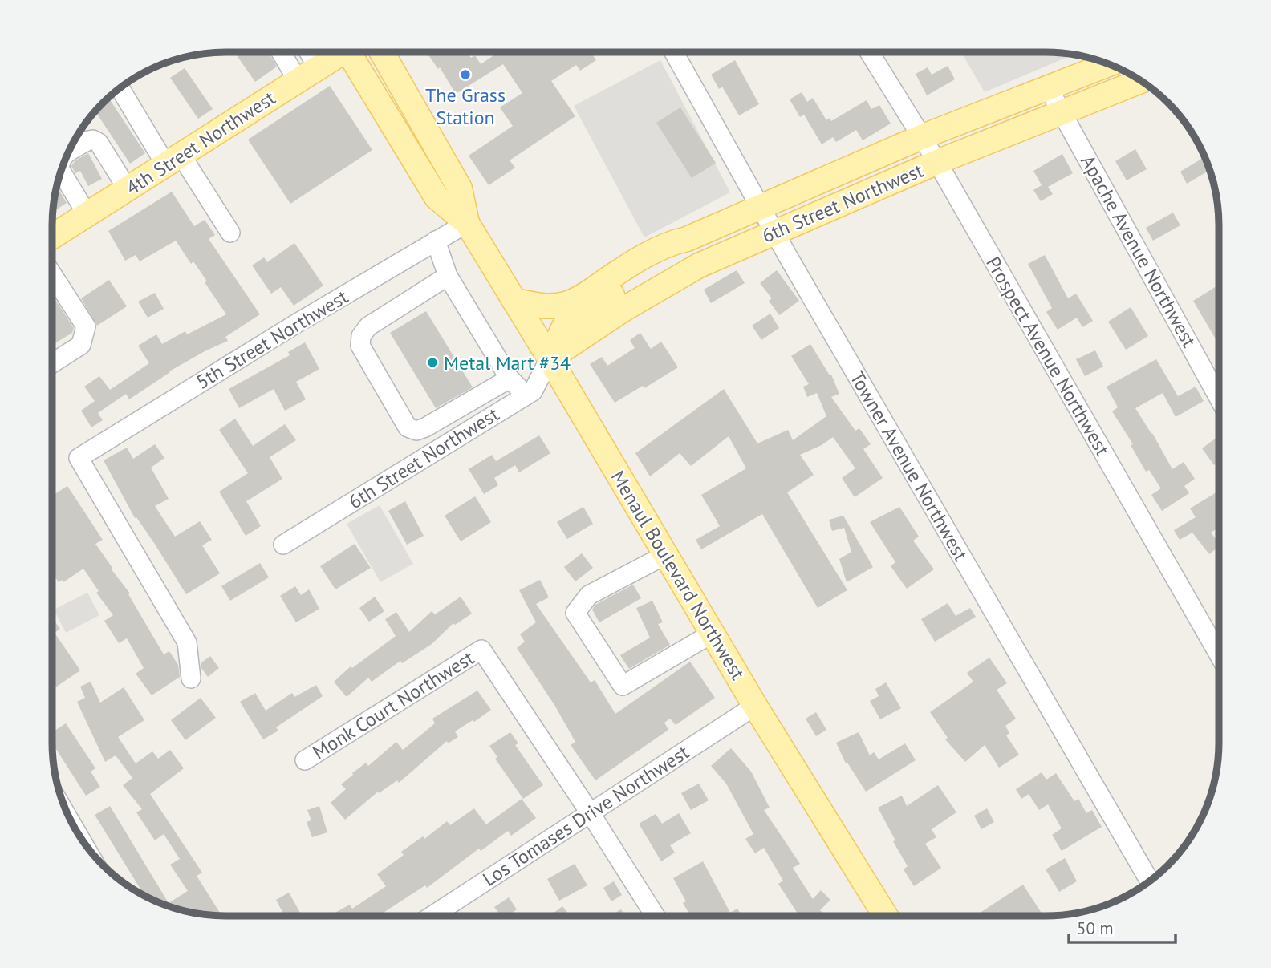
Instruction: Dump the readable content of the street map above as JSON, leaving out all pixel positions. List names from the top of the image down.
{
  "streets": {
    "main road": ["4th Street Northwest", "6th Street Northwest", "Menaul Boulevard Northwest"],
    "street": [
      "Apache Avenue Northwest",
      "5th Street Northwest",
      "Prospect Avenue Northwest",
      "Towner Avenue Northwest",
      "Monk Court Northwest",
      "Los Tomases Drive Northwest"
    ]
  },
  "crossings": [
    ["6th Street Northwest", "Apache Avenue Northwest"],
    ["6th Street Northwest", "Prospect Avenue Northwest"],
    ["6th Street Northwest", "Towner Avenue Northwest"],
    ["6th Street Northwest", "Menaul Boulevard Northwest"],
    ["5th Street Northwest", "Menaul Boulevard Northwest"],
    ["Menaul Boulevard Northwest", "Los Tomases Drive Northwest"],
    ["Monk Court Northwest", "Los Tomases Drive Northwest"]
  ],
  "places": ["The Grass Station", "Metal Mart #34"],
  "scale_bar": "50 m"
}
